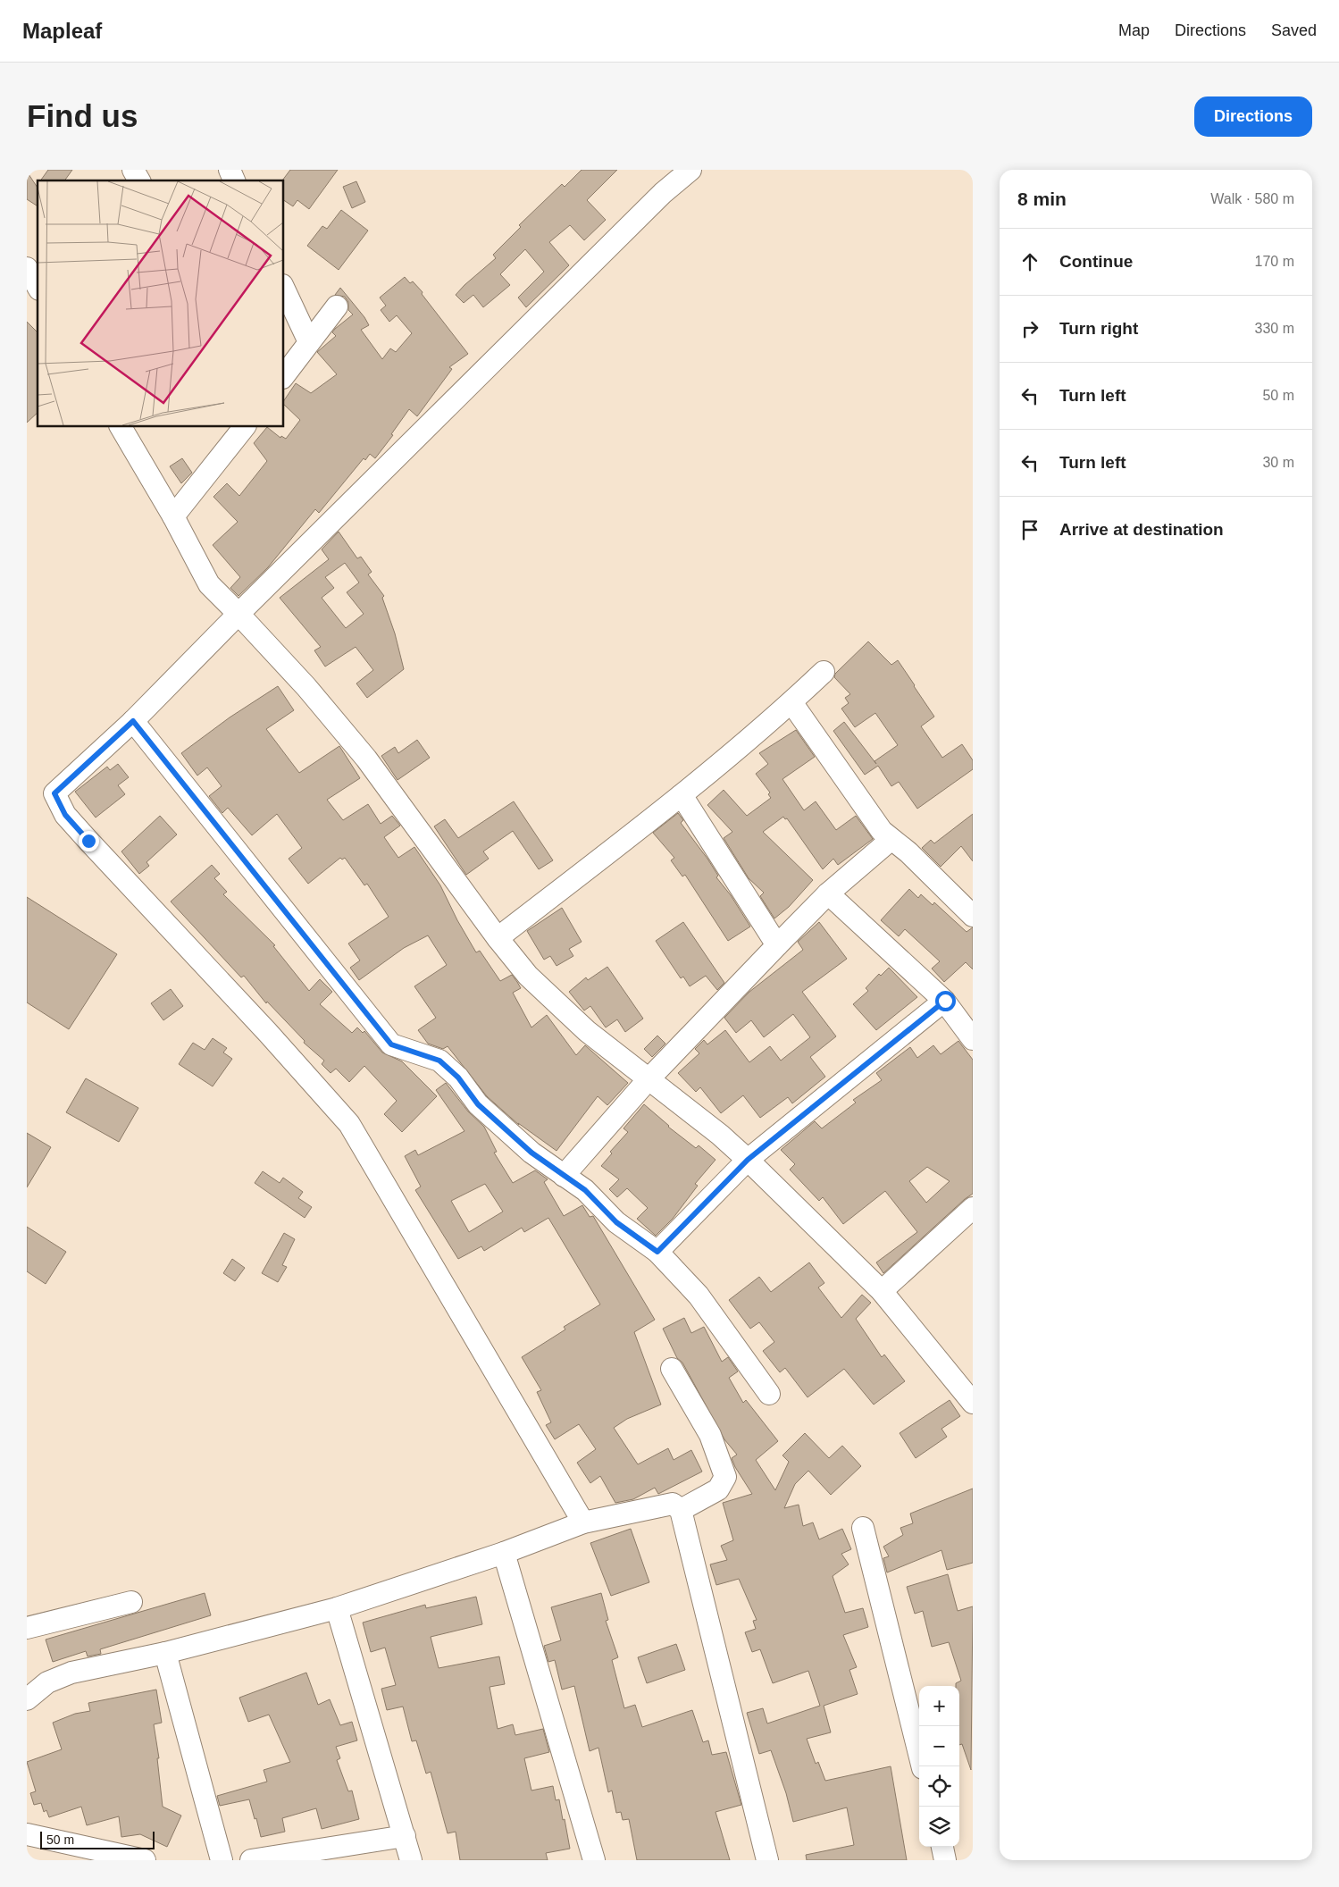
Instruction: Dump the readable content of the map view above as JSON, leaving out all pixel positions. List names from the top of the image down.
{
  "scale_bar": "50 m",
  "page": {
    "header": "Mapleaf",
    "nav": ["Map", "Directions", "Saved"],
    "buttons": "Directions",
    "title": "Find us",
    "heading": ["8 min", "Walk · 580 m"],
    "list": [
      ["Continue", "170 m"],
      ["Turn right", "330 m"],
      ["Turn left", "50 m"],
      ["Turn left", "30 m"],
      "Arrive at destination"
    ],
    "map_buttons": ["+", "−"],
    "scale": "50 m"
  }
}
